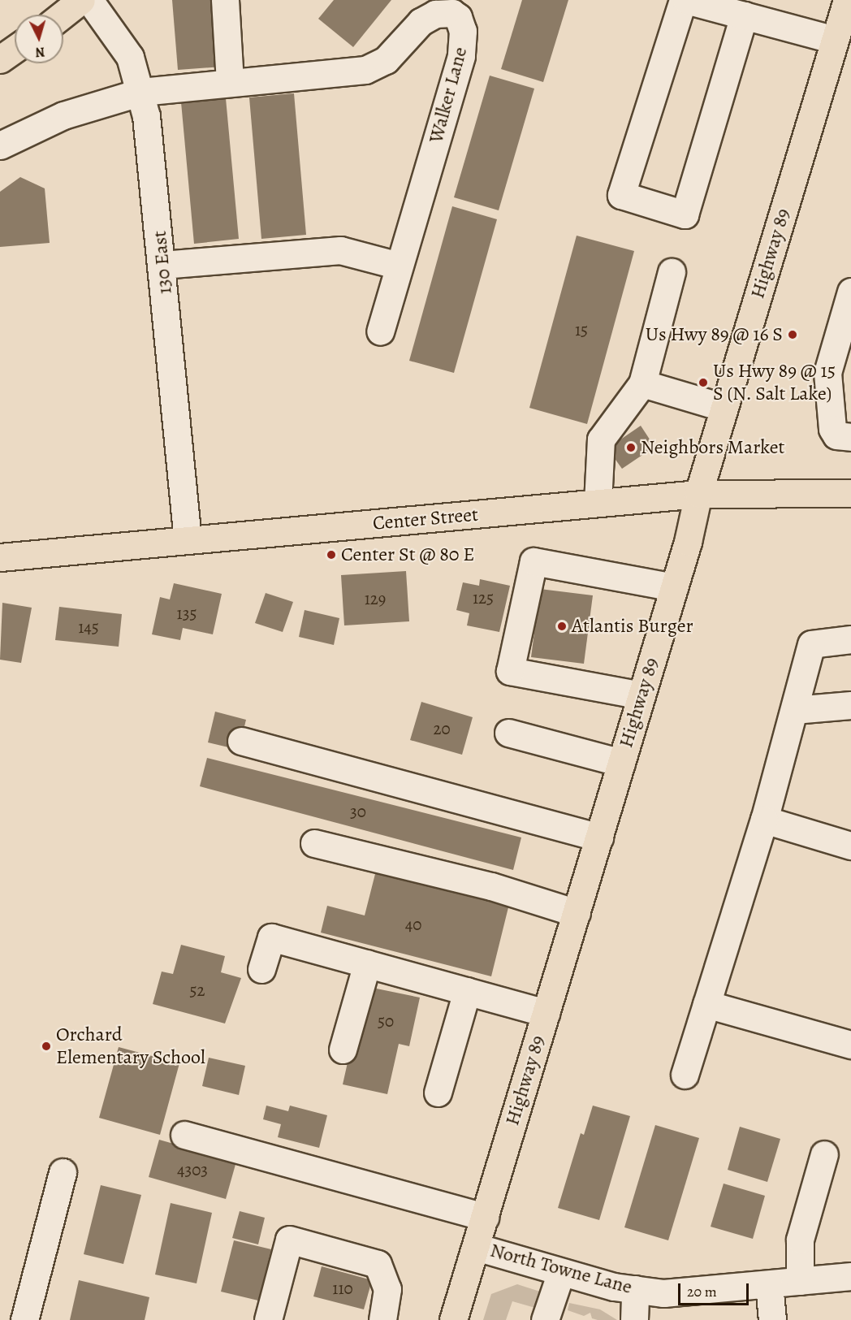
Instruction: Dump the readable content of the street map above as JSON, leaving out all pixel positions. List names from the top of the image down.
{
  "streets": {
    "main road": ["Highway 89", "Center Street"],
    "street": ["Walker Lane", "130 East", "North Towne Lane"]
  },
  "crossings": [
    ["Walker Lane", "130 East"],
    ["Highway 89", "Center Street"],
    ["Highway 89", "North Towne Lane"],
    ["130 East", "Center Street"]
  ],
  "places": [
    "Us Hwy 89 @ 16 S",
    "Us Hwy 89 @ 15 S (N. Salt Lake)",
    "Neighbors Market",
    "Center St @ 80 E",
    "Atlantis Burger",
    "Orchard Elementary School"
  ],
  "house_numbers": [
    "15",
    "125",
    "129",
    "135",
    "145",
    "20",
    "30",
    "40",
    "52",
    "50",
    "4303",
    "110"
  ],
  "scale_bar": "20 m",
  "north": "bottom"
}
